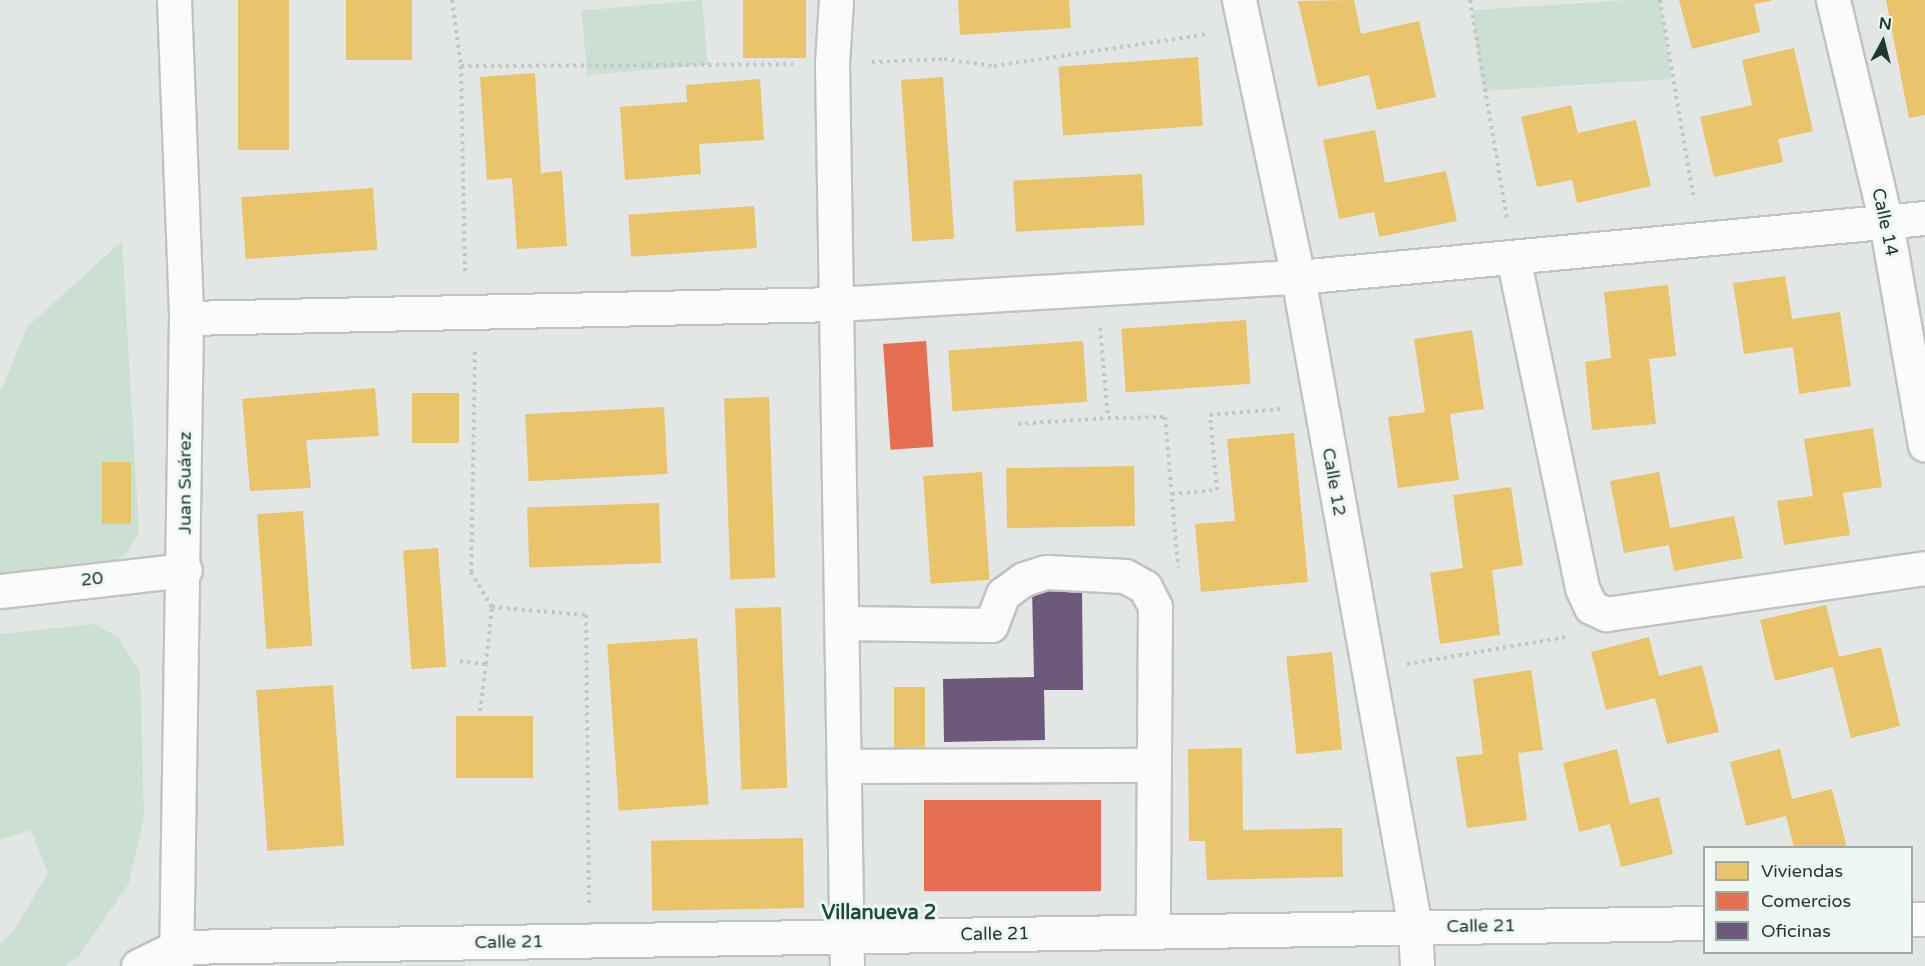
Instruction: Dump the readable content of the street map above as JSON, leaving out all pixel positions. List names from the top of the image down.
{
  "streets": {
    "street": [
      "Calle 14",
      "Calle 12",
      "Juan Suárez",
      "20",
      "Calle 21"
    ]
  },
  "crossings": [
    ["Calle 12", "Calle 21"],
    ["Juan Suárez", "20"],
    ["Juan Suárez", "Calle 21"]
  ],
  "districts": ["Villanueva 2"],
  "legend": ["Viviendas", "Comercios", "Oficinas"],
  "north": "top"
}
